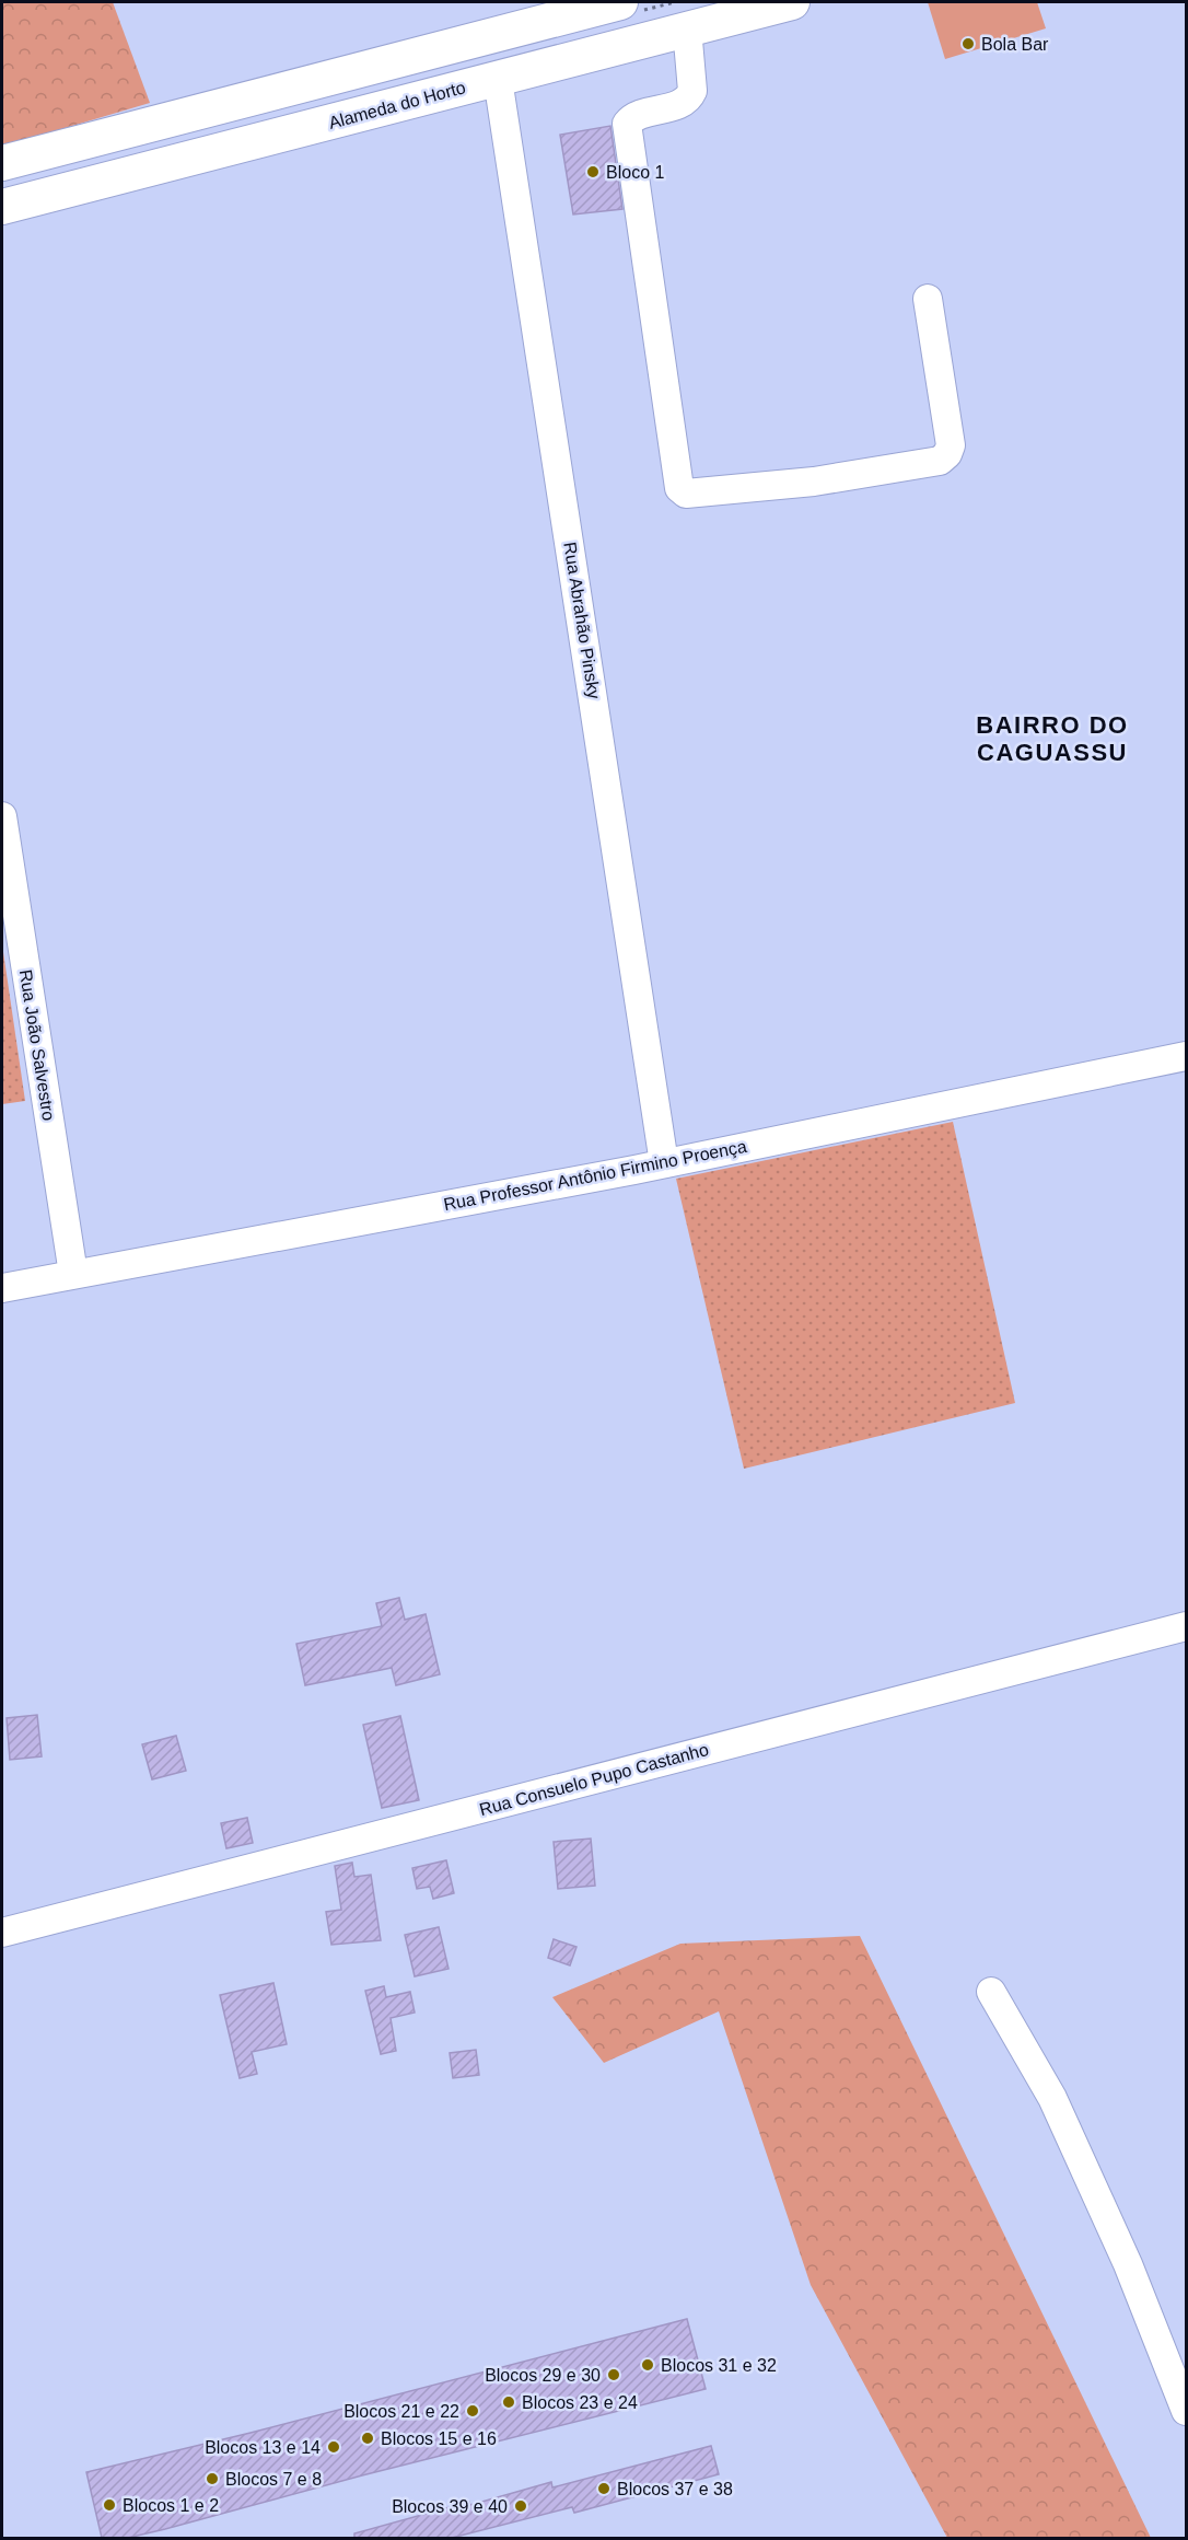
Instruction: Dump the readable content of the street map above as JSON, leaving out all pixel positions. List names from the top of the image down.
{
  "streets": {
    "main road": ["Alameda do Horto"],
    "street": [
      "Rua Abrahão Pinsky",
      "Rua João Salvestro",
      "Rua Professor Antônio Firmino Proença",
      "Rua Consuelo Pupo Castanho"
    ]
  },
  "crossings": [
    ["Alameda do Horto", "Rua Abrahão Pinsky"],
    ["Rua Abrahão Pinsky", "Rua Professor Antônio Firmino Proença"],
    ["Rua João Salvestro", "Rua Professor Antônio Firmino Proença"]
  ],
  "districts": ["BAIRRO DO CAGUASSU"],
  "places": [
    "Bola Bar",
    "Bloco 1",
    "Blocos 31 e 32",
    "Blocos 29 e 30",
    "Blocos 23 e 24",
    "Blocos 21 e 22",
    "Blocos 15 e 16",
    "Blocos 13 e 14",
    "Blocos 7 e 8",
    "Blocos 37 e 38",
    "Blocos 1 e 2",
    "Blocos 39 e 40"
  ]
}
